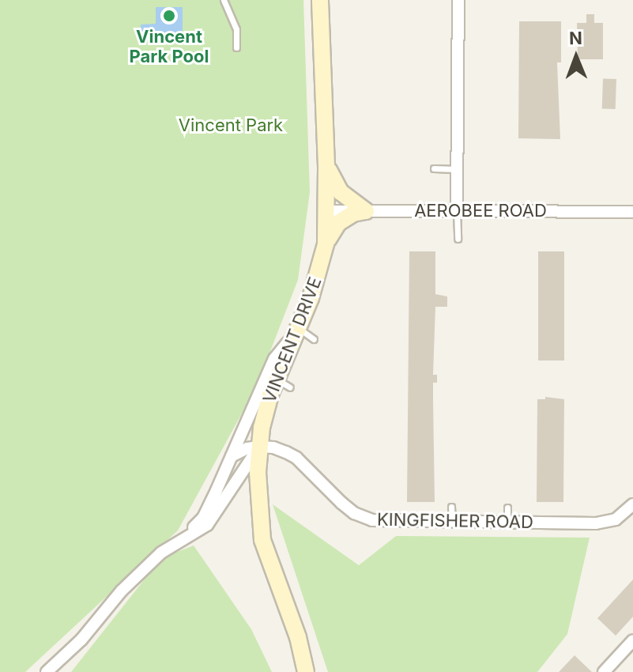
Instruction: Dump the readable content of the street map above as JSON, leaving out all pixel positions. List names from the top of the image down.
{
  "streets": {
    "street": ["AEROBEE ROAD", "VINCENT DRIVE", "KINGFISHER ROAD"]
  },
  "crossings": [
    ["AEROBEE ROAD", "VINCENT DRIVE"],
    ["VINCENT DRIVE", "KINGFISHER ROAD"]
  ],
  "parks": ["Vincent Park"],
  "places": ["Vincent Park Pool"],
  "north": "top"
}
